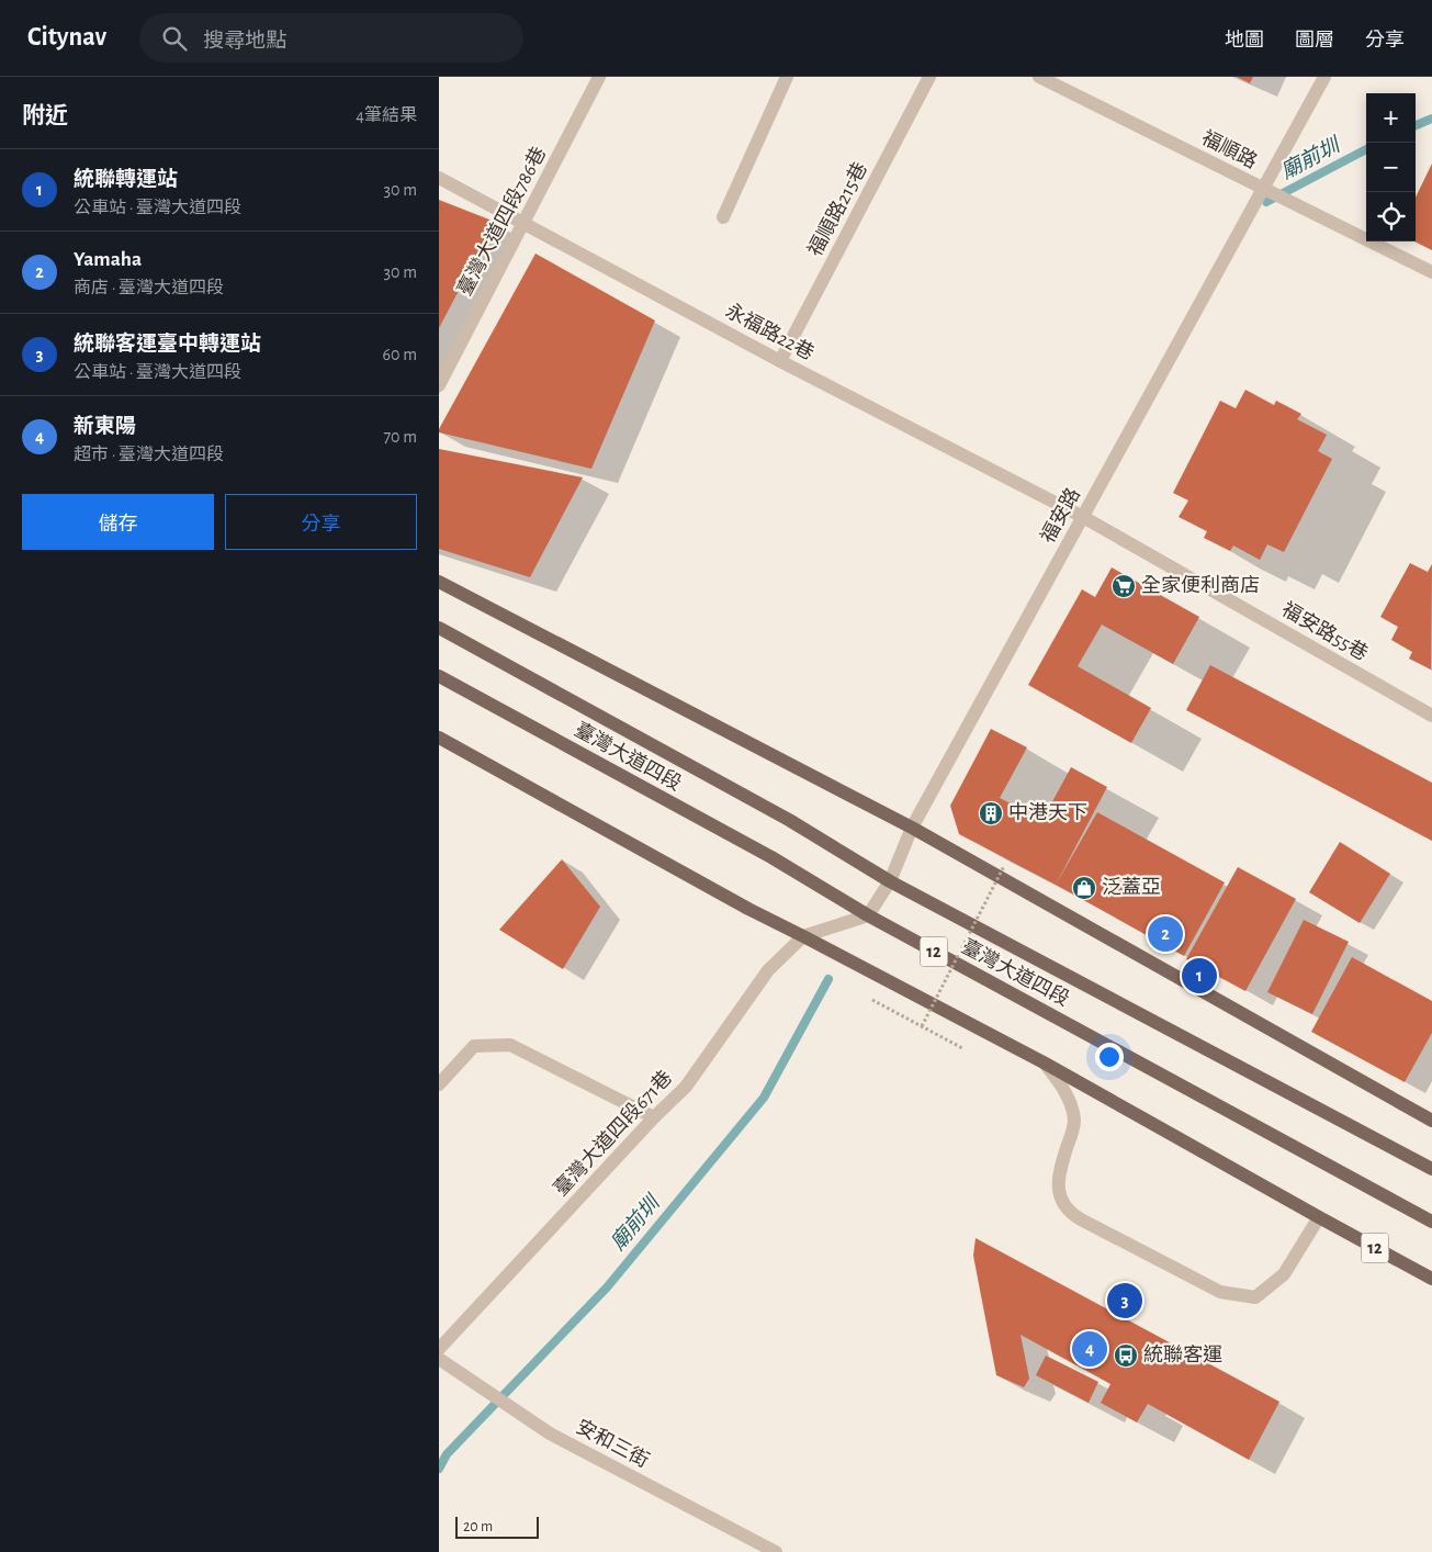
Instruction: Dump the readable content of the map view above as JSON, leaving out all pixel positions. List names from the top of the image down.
{
  "streets": {
    "main road": ["臺灣大道四段", "12"],
    "street": [
      "福順路",
      "福順路215巷",
      "臺灣大道四段786巷",
      "永福路22巷",
      "福安路",
      "福安路55巷",
      "臺灣大道四段671巷",
      "安和三街"
    ]
  },
  "crossings": [
    ["福順路", "福安路"],
    ["福順路215巷", "永福路22巷"],
    ["臺灣大道四段786巷", "永福路22巷"],
    ["永福路22巷", "福安路"],
    ["永福路22巷", "福安路55巷"],
    ["福安路", "福安路55巷"],
    ["福安路", "臺灣大道四段"],
    ["12", "臺灣大道四段671巷"]
  ],
  "water": ["廟前圳"],
  "places": {
    "supermarket": ["全家便利商店"],
    "building": ["中港天下"],
    "shop": ["泛蓋亞"],
    "bus stop": ["統聯客運"]
  },
  "scale_bar": "20 m",
  "page": {
    "header": "Citynav",
    "search": "搜尋地點",
    "nav": ["地圖", "圖層", "分享"],
    "heading": ["附近", "4筆結果"],
    "map_buttons": ["+", "−"],
    "list": [
      {
        "mark": "1",
        "name": "統聯轉運站",
        "note": "公車站 · 臺灣大道四段",
        "value": "30 m"
      },
      {
        "mark": "2",
        "name": "Yamaha",
        "note": "商店 · 臺灣大道四段",
        "value": "30 m"
      },
      {
        "mark": "3",
        "name": "統聯客運臺中轉運站",
        "note": "公車站 · 臺灣大道四段",
        "value": "60 m"
      },
      {
        "mark": "4",
        "name": "新東陽",
        "note": "超市 · 臺灣大道四段",
        "value": "70 m"
      }
    ],
    "buttons": ["儲存", "分享"],
    "pins": [
      "2",
      "1",
      "3",
      "4"
    ],
    "scale": "20 m"
  }
}
